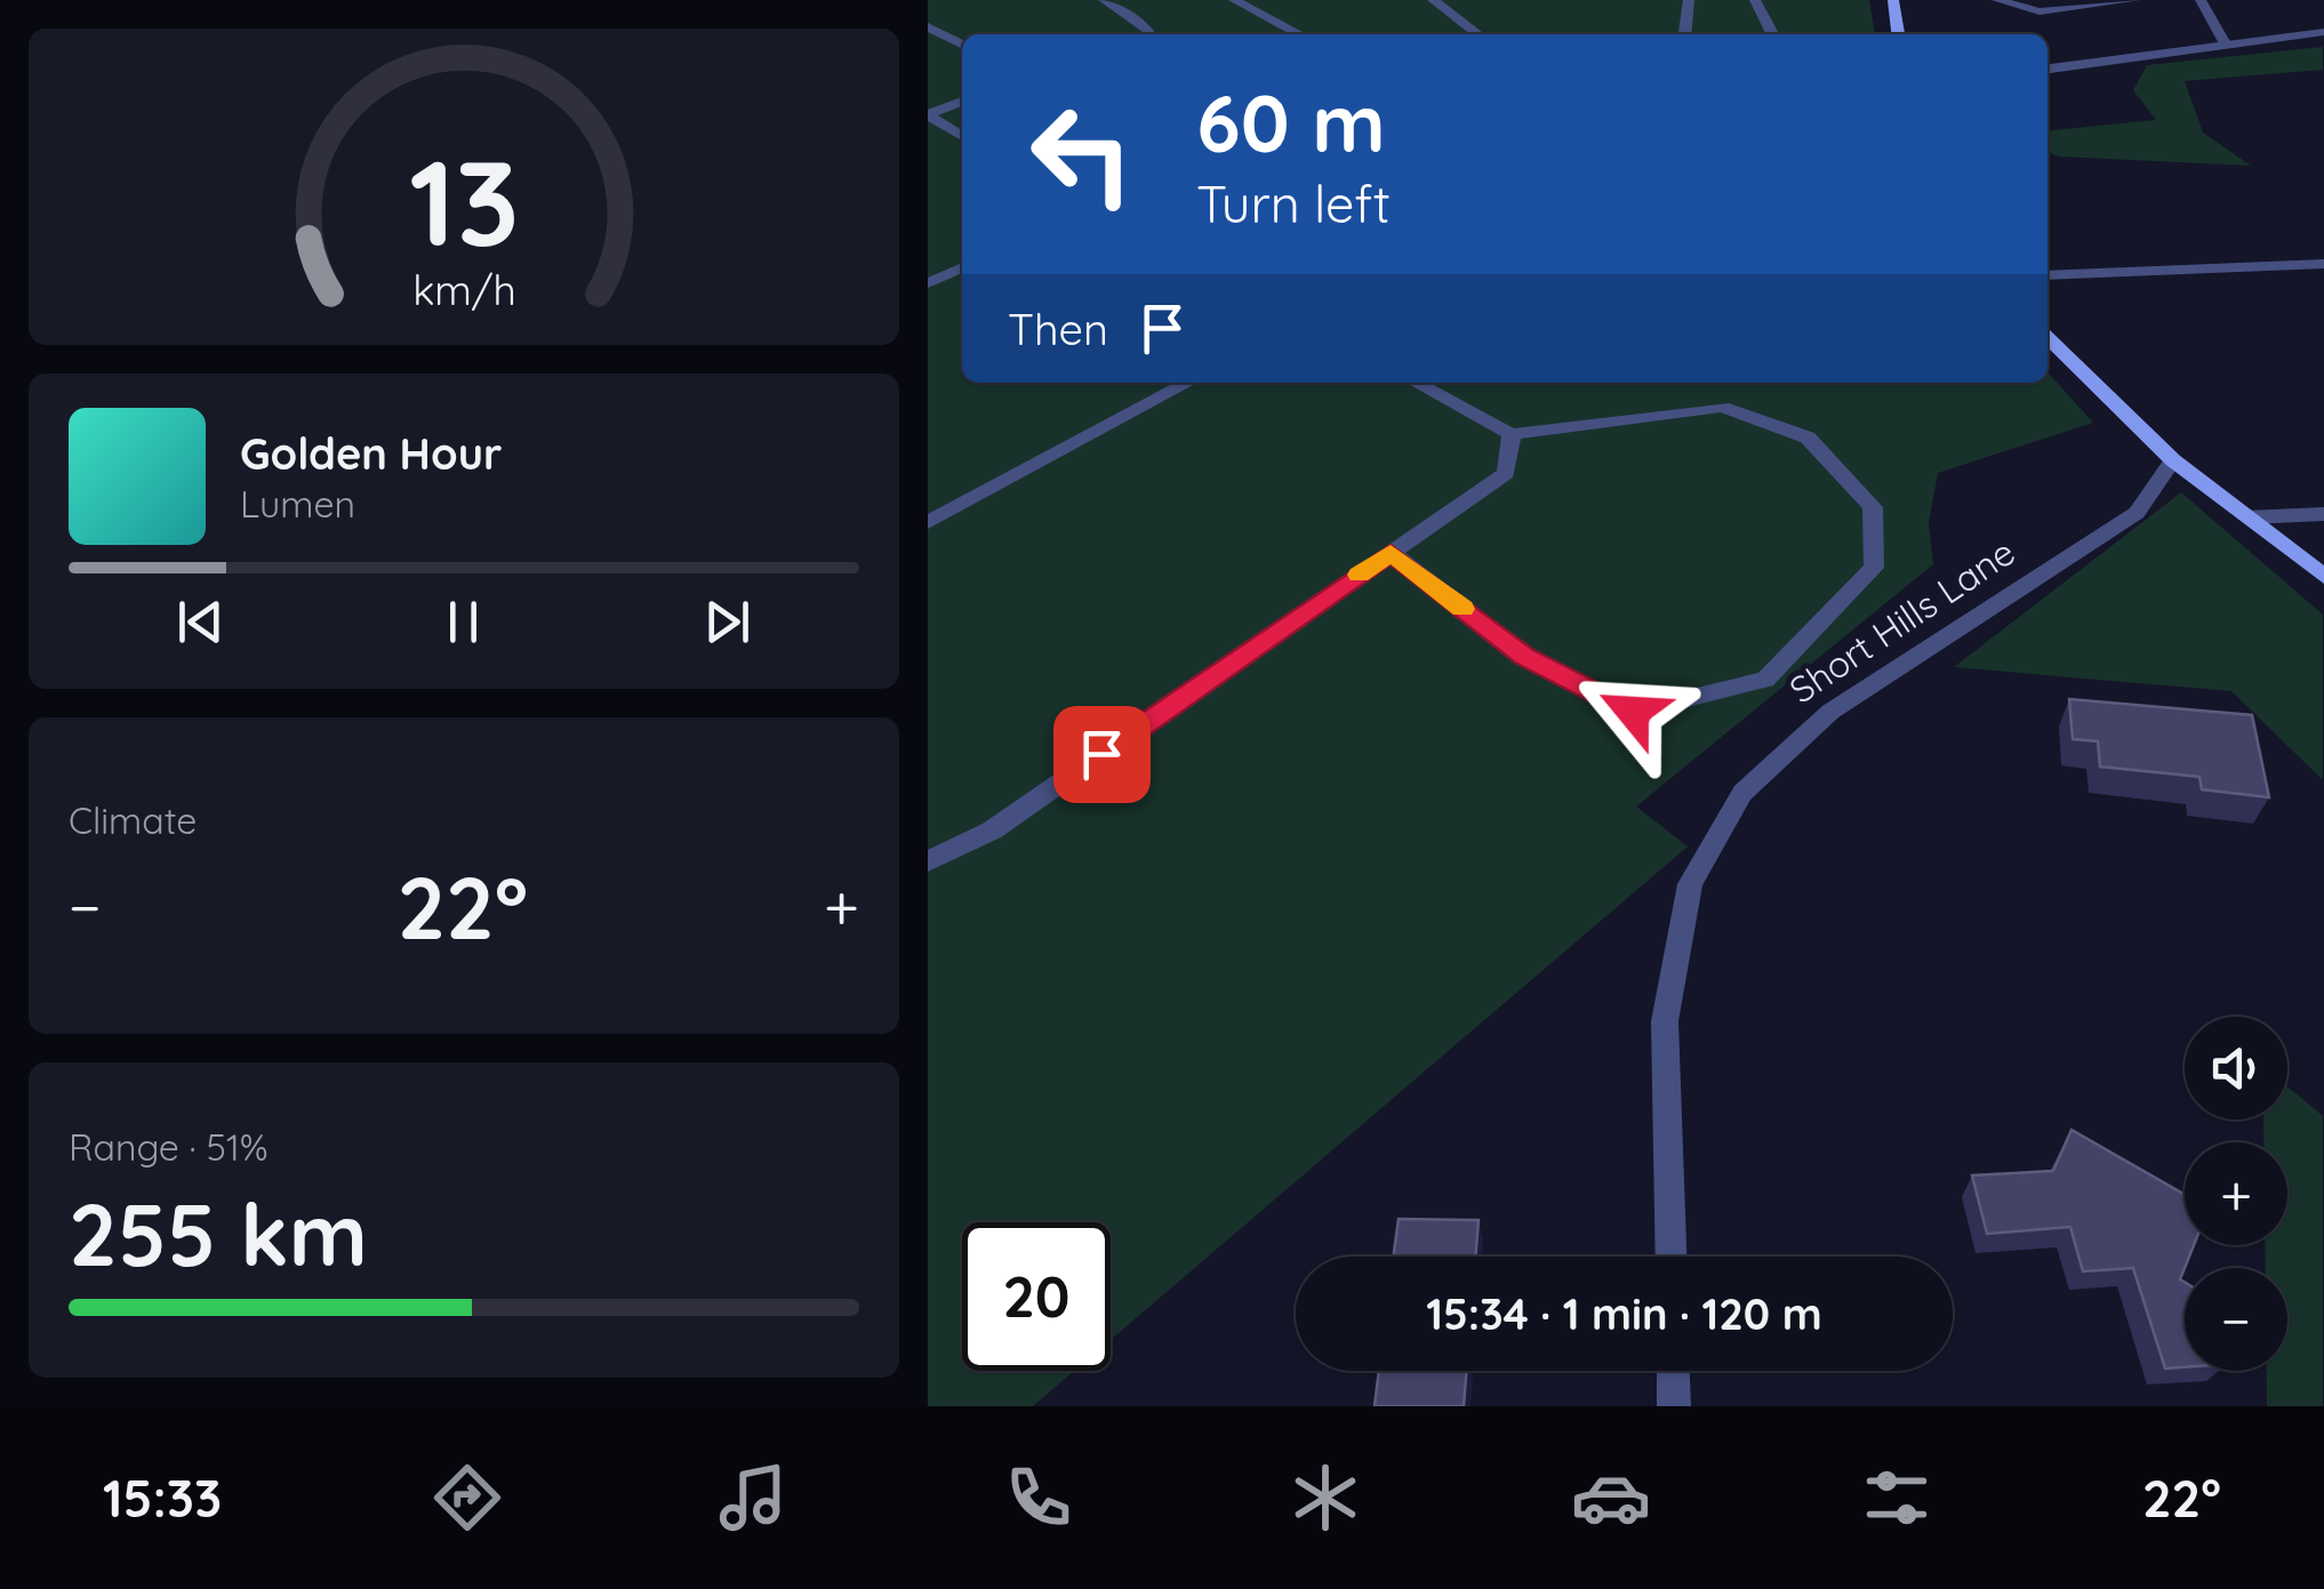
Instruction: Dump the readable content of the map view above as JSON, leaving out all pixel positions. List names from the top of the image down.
{
  "streets": {
    "street": ["Short Hills Lane"]
  },
  "page": {
    "turn": ["60 m", "Turn left"],
    "then": "Then",
    "song": ["Golden Hour", "Lumen"],
    "tile": [
      "Climate",
      ["Range · 51%", "255 km"]
    ],
    "heat": ["−", "22°", "+"],
    "map_buttons": ["+", "−"],
    "limit": "20",
    "trip": "15:34 · 1 min · 120 m",
    "tabs": ["15:33", "22°"],
    "gauge": ["13", "km/h"]
  }
}
